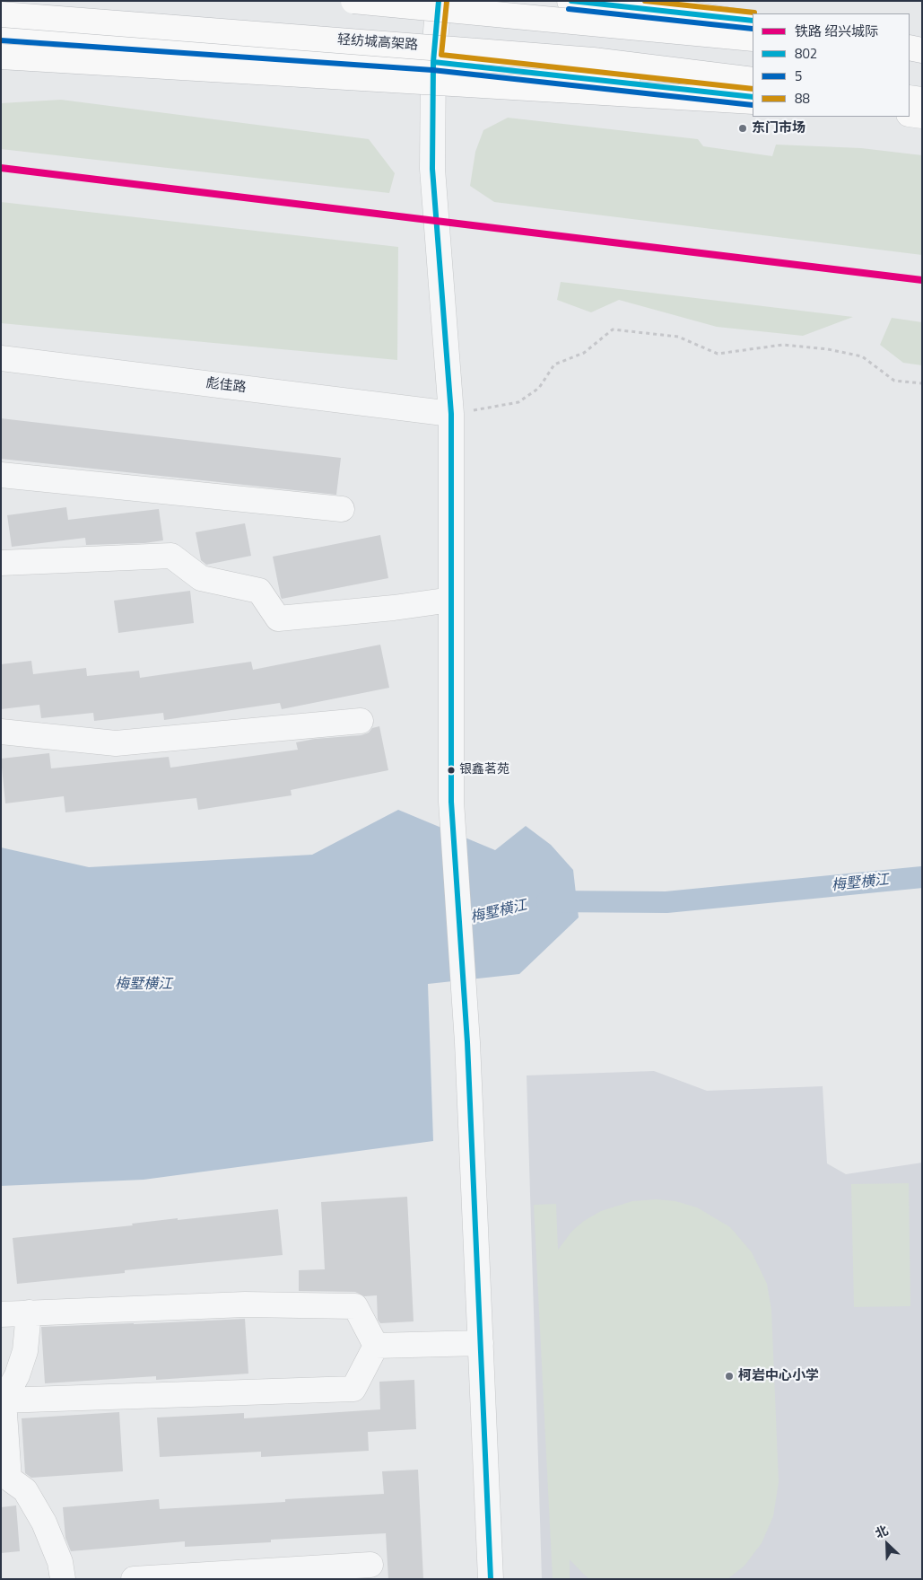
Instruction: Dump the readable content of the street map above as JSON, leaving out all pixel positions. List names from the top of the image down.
{
  "streets": {
    "main road": ["轻纺城高架路"],
    "street": ["彪佳路"]
  },
  "water": ["梅墅横江"],
  "places": ["东门市场", "银鑫茗苑", "柯岩中心小学"],
  "lines": [
    "transit line 802",
    "transit line 88",
    "transit line 5",
    "rail line 绍兴城际"
  ],
  "legend": [
    "铁路 绍兴城际",
    "802",
    "5",
    "88"
  ],
  "north": "top left"
}
